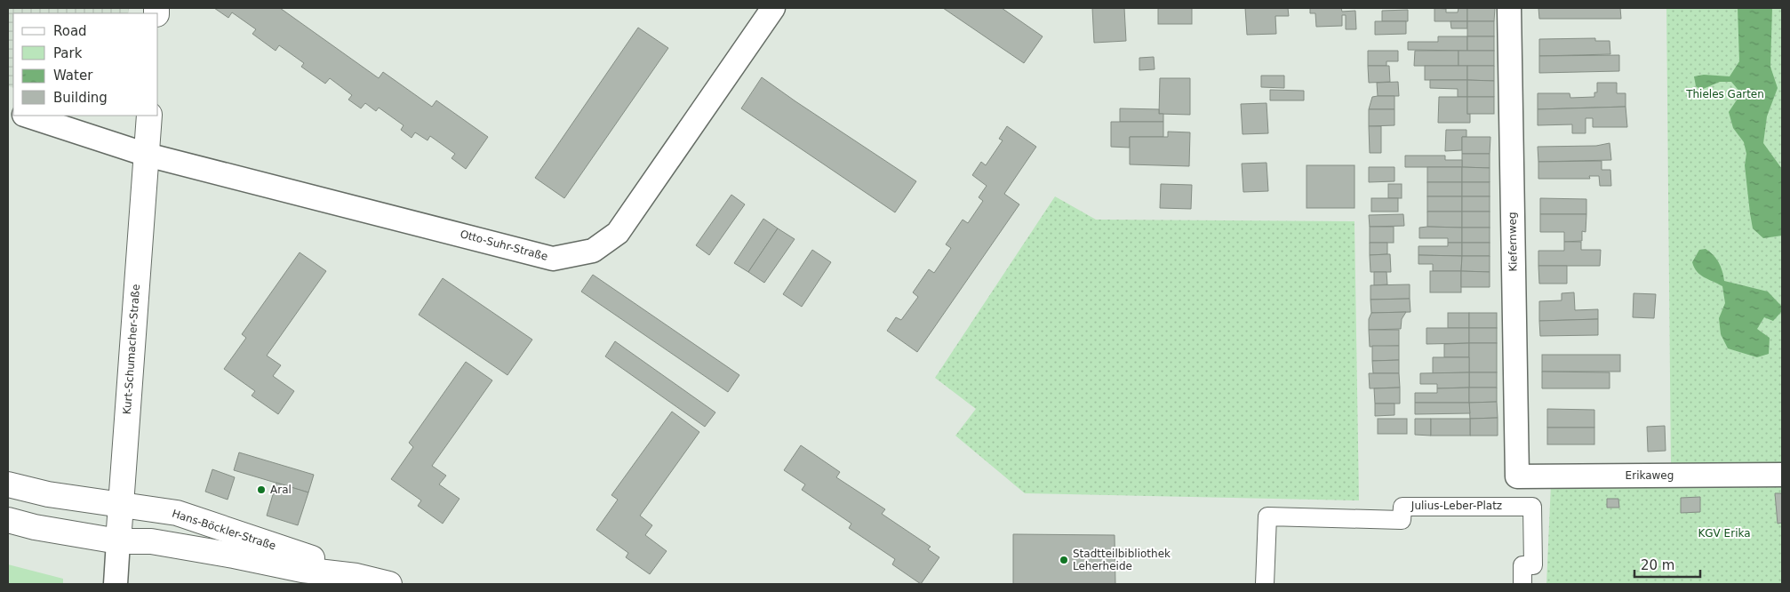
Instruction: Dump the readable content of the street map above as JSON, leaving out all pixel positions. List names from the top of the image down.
{
  "streets": {
    "street": [
      "Kiefernweg",
      "Otto-Suhr-Straße",
      "Kurt-Schumacher-Straße",
      "Erikaweg",
      "Julius-Leber-Platz",
      "Hans-Böckler-Straße"
    ]
  },
  "crossings": [
    ["Kiefernweg", "Erikaweg"],
    ["Otto-Suhr-Straße", "Kurt-Schumacher-Straße"],
    ["Kurt-Schumacher-Straße", "Hans-Böckler-Straße"]
  ],
  "parks": ["Thieles Garten", "KGV Erika"],
  "places": ["Aral", "Stadtteilbibliothek Leherheide"],
  "legend": [
    "Road",
    "Park",
    "Water",
    "Building"
  ],
  "scale_bar": "20 m"
}
